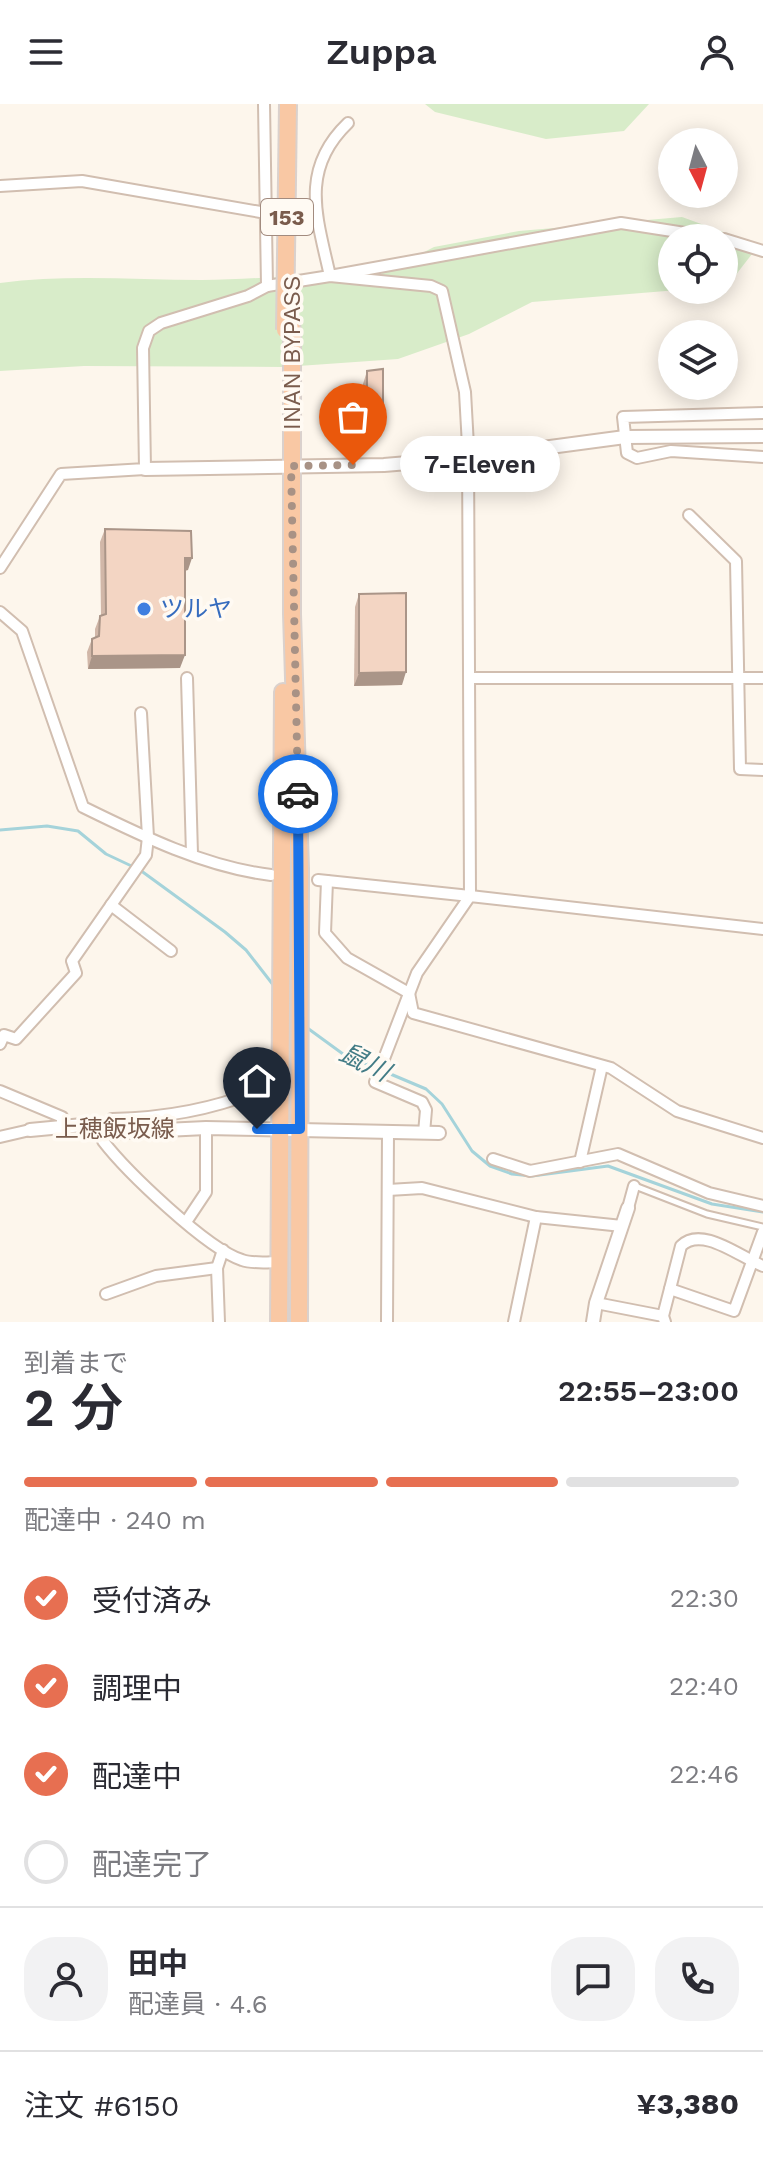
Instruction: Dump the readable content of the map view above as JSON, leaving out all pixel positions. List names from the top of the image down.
{
  "streets": {
    "highway": ["153", "INAN BYPASS"],
    "street": ["上穂飯坂線"]
  },
  "crossings": [
    ["INAN BYPASS", "上穂飯坂線"]
  ],
  "water": ["鼠川"],
  "places": ["7-Eleven", "ツルヤ"],
  "north": "bottom",
  "page": {
    "header": "Zuppa",
    "bubble": "7-Eleven",
    "heading": ["2 分", "到着まで", "22:55–23:00"],
    "panel": [
      "田中",
      "配達員 · 4.6",
      "注文 #6150",
      "¥3,380"
    ],
    "bar": "配達中 · 240 m",
    "list": [
      ["受付済み", "22:30"],
      ["調理中", "22:40"],
      ["配達中", "22:46"],
      "配達完了"
    ]
  }
}
